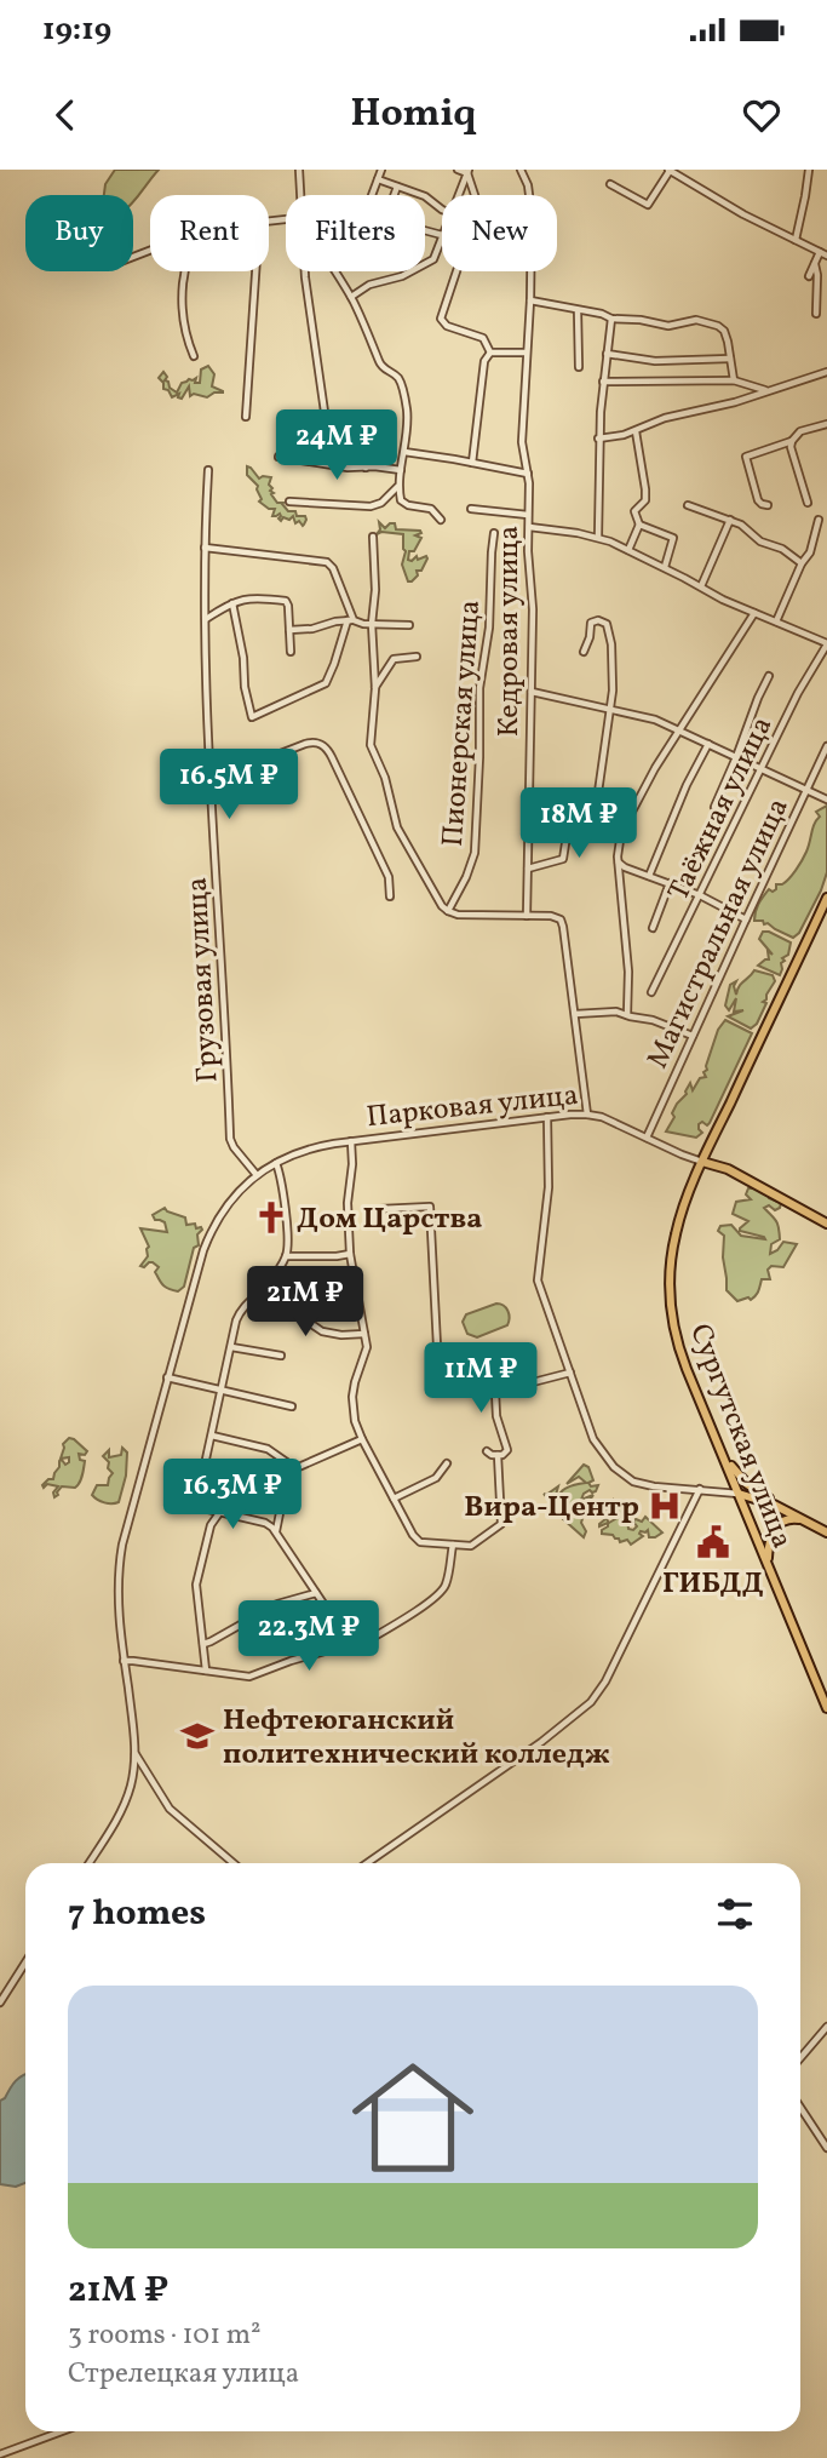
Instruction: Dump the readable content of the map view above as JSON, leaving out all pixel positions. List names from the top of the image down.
{
  "streets": {
    "main road": ["Парковая улица", "Сургутская улица"],
    "street": [
      "Кедровая улица",
      "Пионерская улица",
      "Таёжная улица",
      "Магистральная улица",
      "Грузовая улица"
    ]
  },
  "crossings": [
    ["Магистральная улица", "Парковая улица"],
    ["Грузовая улица", "Парковая улица"],
    ["Парковая улица", "Сургутская улица"]
  ],
  "places": {
    "church": ["Дом Царства"],
    "hospital": ["Вира-Центр"],
    "public building": ["ГИБДД"],
    "school or university": ["Нефтеюганский политехнический колледж"]
  },
  "page": {
    "status": "19:19",
    "header": "Homiq",
    "chip": [
      "Buy",
      "Rent",
      "Filters",
      "New"
    ],
    "price": [
      "24M ₽",
      "16.5M ₽",
      "18M ₽",
      "21M ₽",
      "11M ₽",
      "16.3M ₽",
      "22.3M ₽"
    ],
    "heading": "7 homes",
    "list": [
      {
        "name": "21M ₽",
        "note": "3 rooms · 101 m² · Стрелецкая улица"
      }
    ]
  }
}
